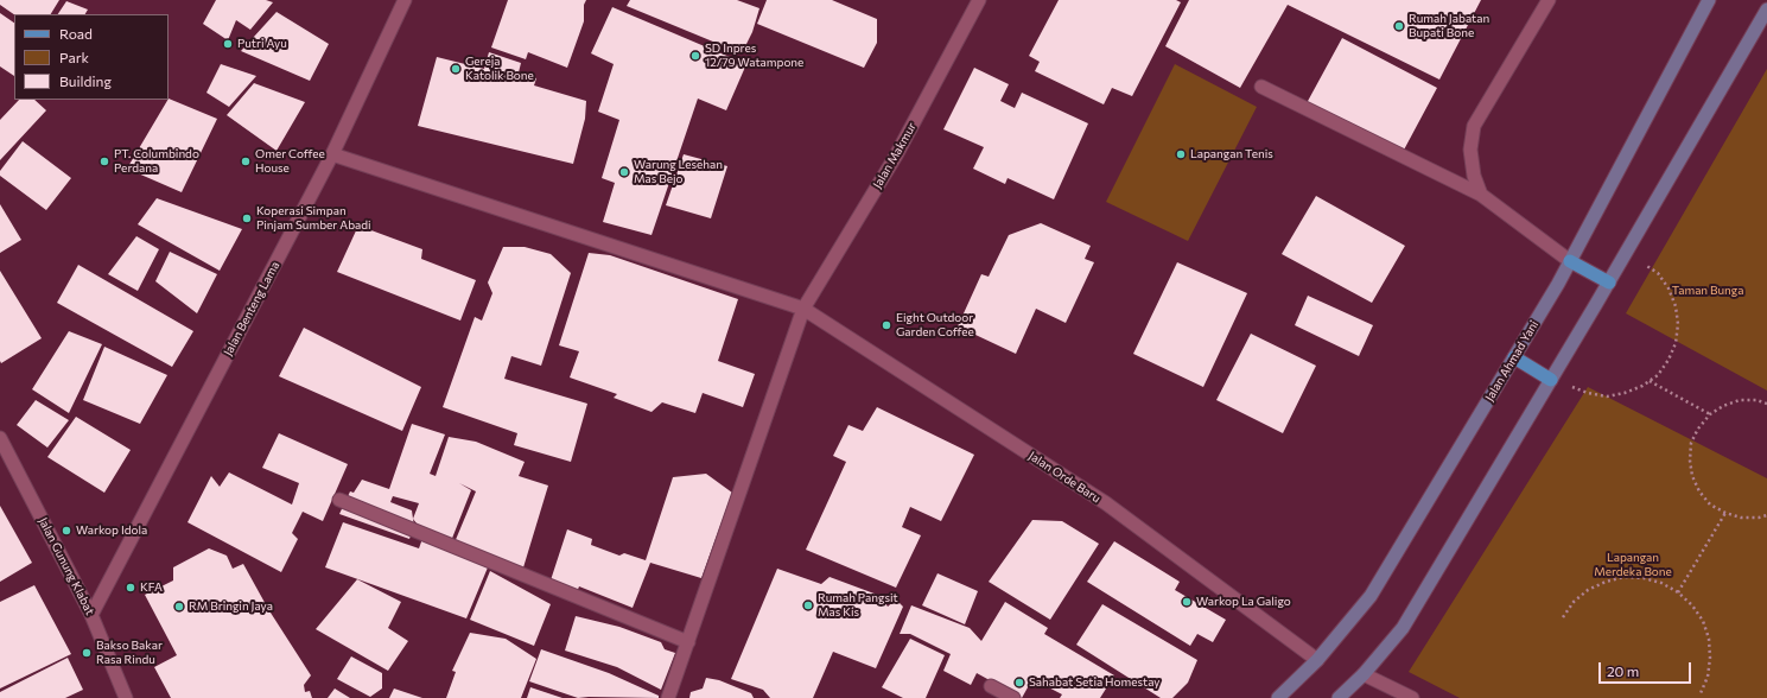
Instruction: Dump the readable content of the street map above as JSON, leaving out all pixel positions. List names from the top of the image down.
{
  "streets": {
    "main road": ["Jalan Ahmad Yani"],
    "street": [
      "Jalan Makmur",
      "Jalan Benteng Lama",
      "Jalan Orde Baru",
      "Jalan Gunung Klabat"
    ]
  },
  "crossings": [
    ["Jalan Makmur", "Jalan Orde Baru"],
    ["Jalan Benteng Lama", "Jalan Orde Baru"],
    ["Jalan Benteng Lama", "Jalan Gunung Klabat"],
    ["Jalan Ahmad Yani", "Jalan Orde Baru"]
  ],
  "parks": ["Taman Bunga", "Lapangan Merdeka Bone"],
  "places": [
    "Rumah Jabatan Bupati Bone",
    "Putri Ayu",
    "SD Inpres 12/79 Watampone",
    "Gereja Katolik Bone",
    "Lapangan Tenis",
    "PT. Columbindo Perdana",
    "Omer Coffee House",
    "Warung Lesehan Mas Bejo",
    "Koperasi Simpan Pinjam Sumber Abadi",
    "Eight Outdoor Garden Coffee",
    "Warkop Idola",
    "KFA",
    "Warkop La Galigo",
    "Rumah Pangsit Mas Kis",
    "RM Bringin Jaya",
    "Bakso Bakar Rasa Rindu",
    "Sahabat Setia Homestay"
  ],
  "legend": ["Road", "Park", "Building"],
  "scale_bar": "20 m"
}
